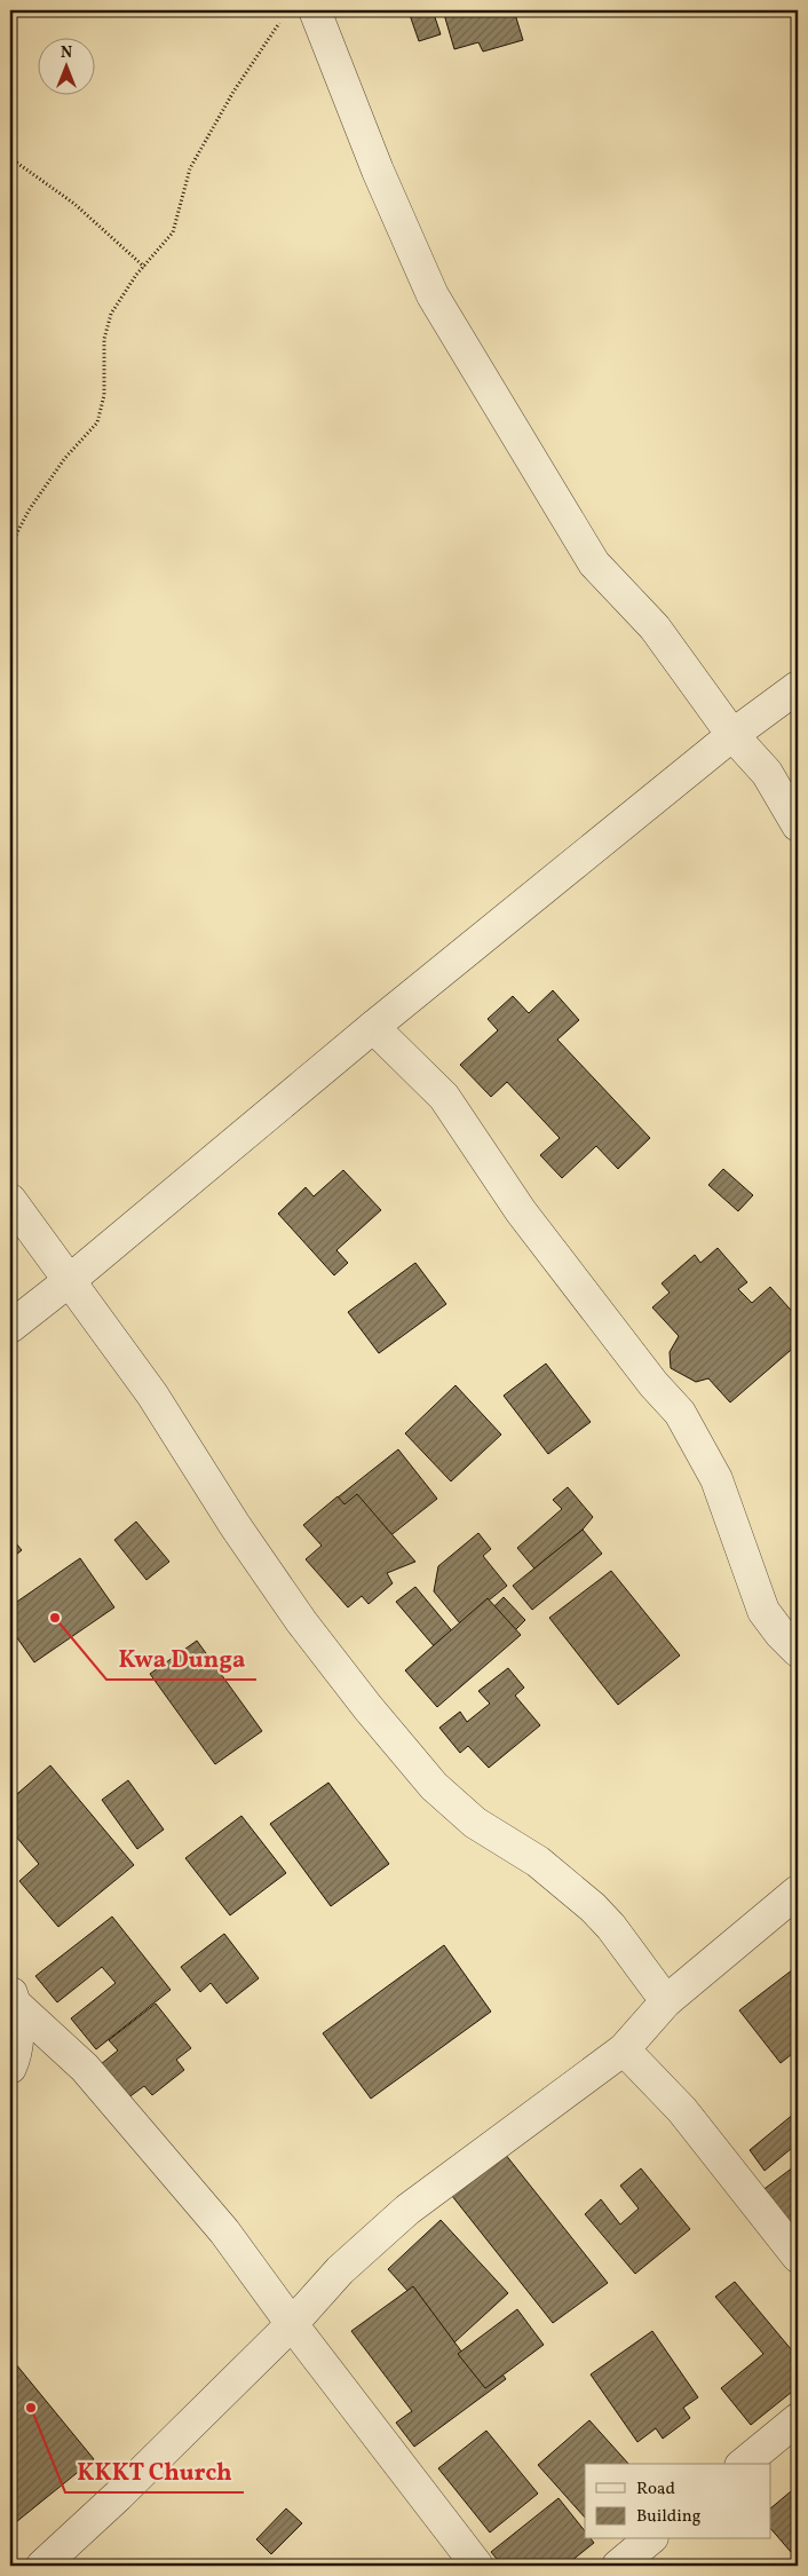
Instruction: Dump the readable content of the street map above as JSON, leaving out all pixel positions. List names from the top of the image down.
{
  "places": ["Kwa Dunga", "KKKT Church"],
  "legend": ["Road", "Building"],
  "north": "top"
}
